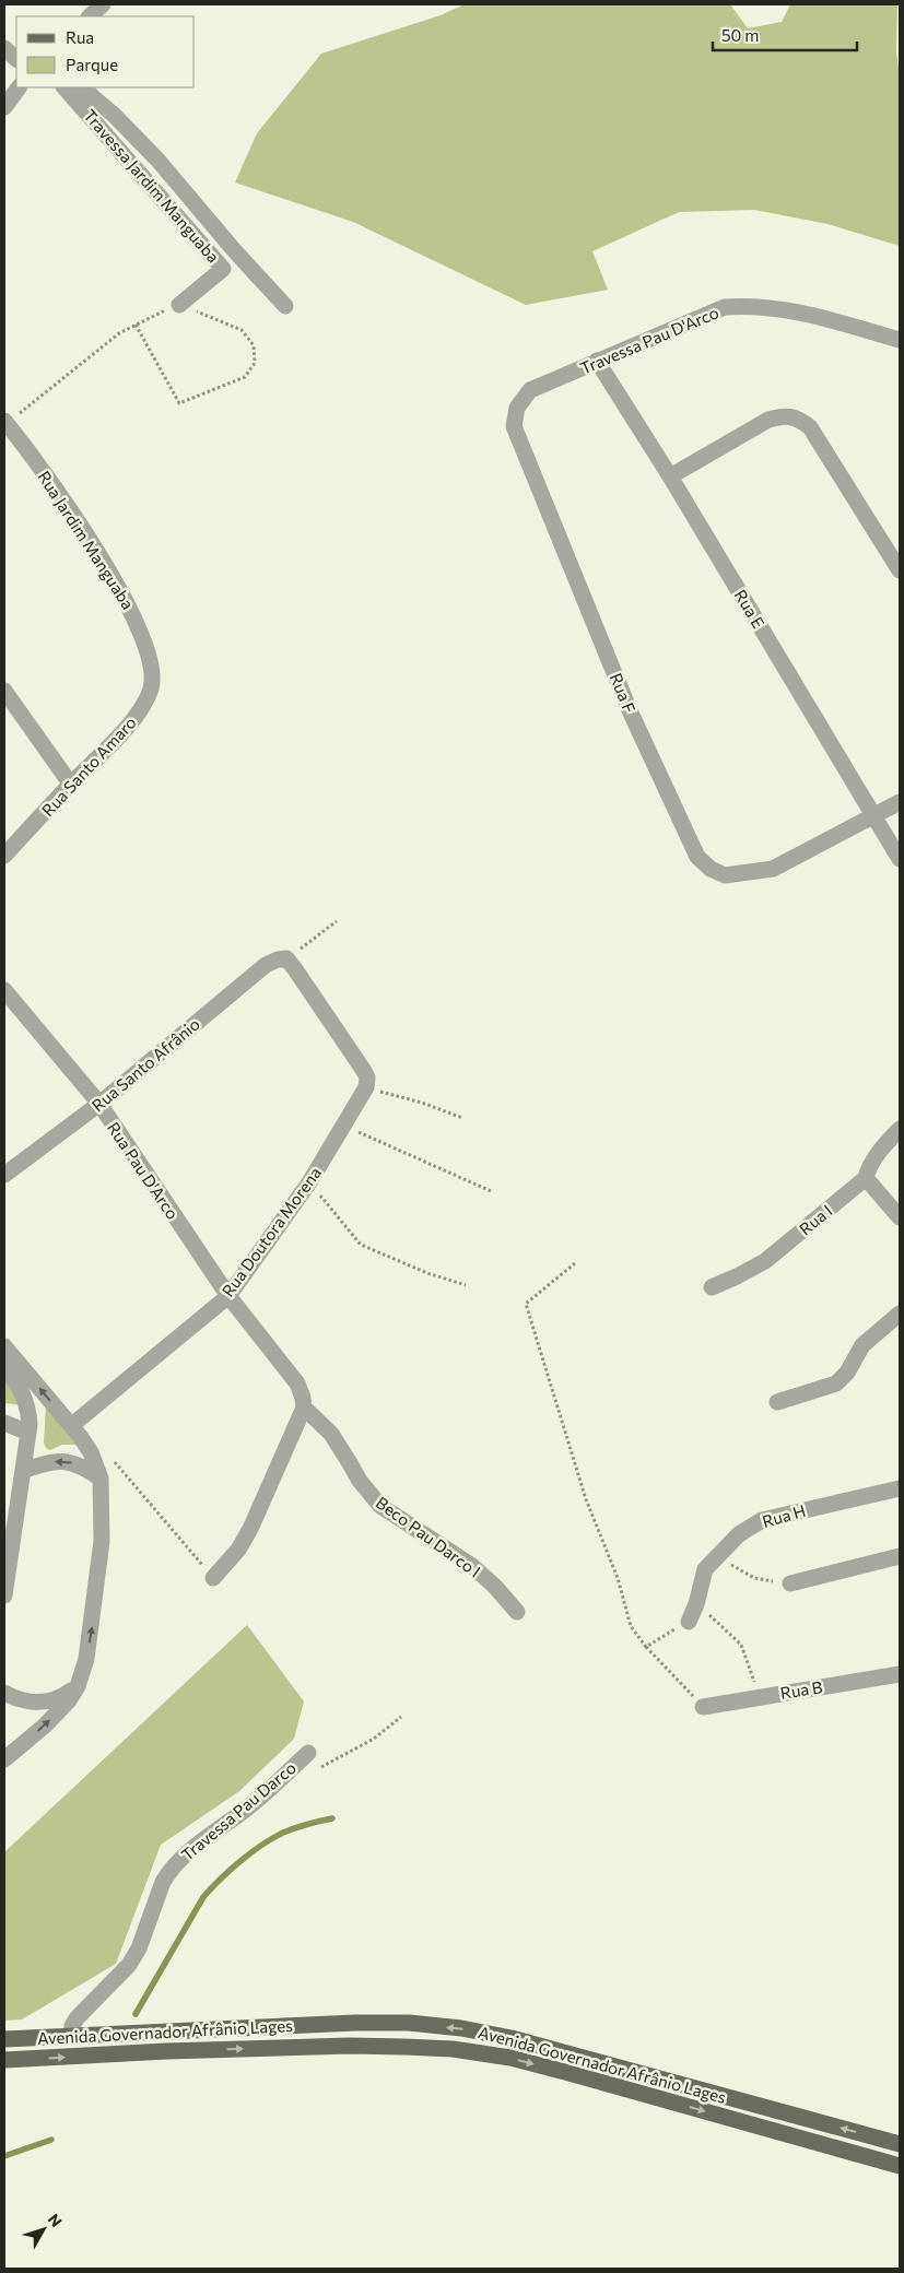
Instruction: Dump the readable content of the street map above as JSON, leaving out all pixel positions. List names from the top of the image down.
{
  "streets": {
    "main road": ["Avenida Governador Afrânio Lages"],
    "street": [
      "Travessa Jardim Manguaba",
      "Travessa Pau D'Arco",
      "Rua Jardim Manguaba",
      "Rua E",
      "Rua F",
      "Rua Santo Amaro",
      "Rua Santo Afrânio",
      "Rua Pau D'Arco",
      "Rua I",
      "Rua Doutora Morena",
      "Rua H",
      "Beco Pau Darco I",
      "Rua B",
      "Travessa Pau Darco"
    ]
  },
  "crossings": [
    ["Travessa Pau D'Arco", "Rua E"],
    ["Travessa Pau D'Arco", "Rua F"],
    ["Rua Jardim Manguaba", "Rua Santo Amaro"],
    ["Rua E", "Rua F"],
    ["Rua Santo Afrânio", "Rua Pau D'Arco"],
    ["Rua Pau D'Arco", "Rua Doutora Morena"],
    ["Rua Pau D'Arco", "Beco Pau Darco I"],
    ["Travessa Pau Darco", "Avenida Governador Afrânio Lages"]
  ],
  "legend": ["Rua", "Parque"],
  "scale_bar": "50 m",
  "north": "top right"
}
